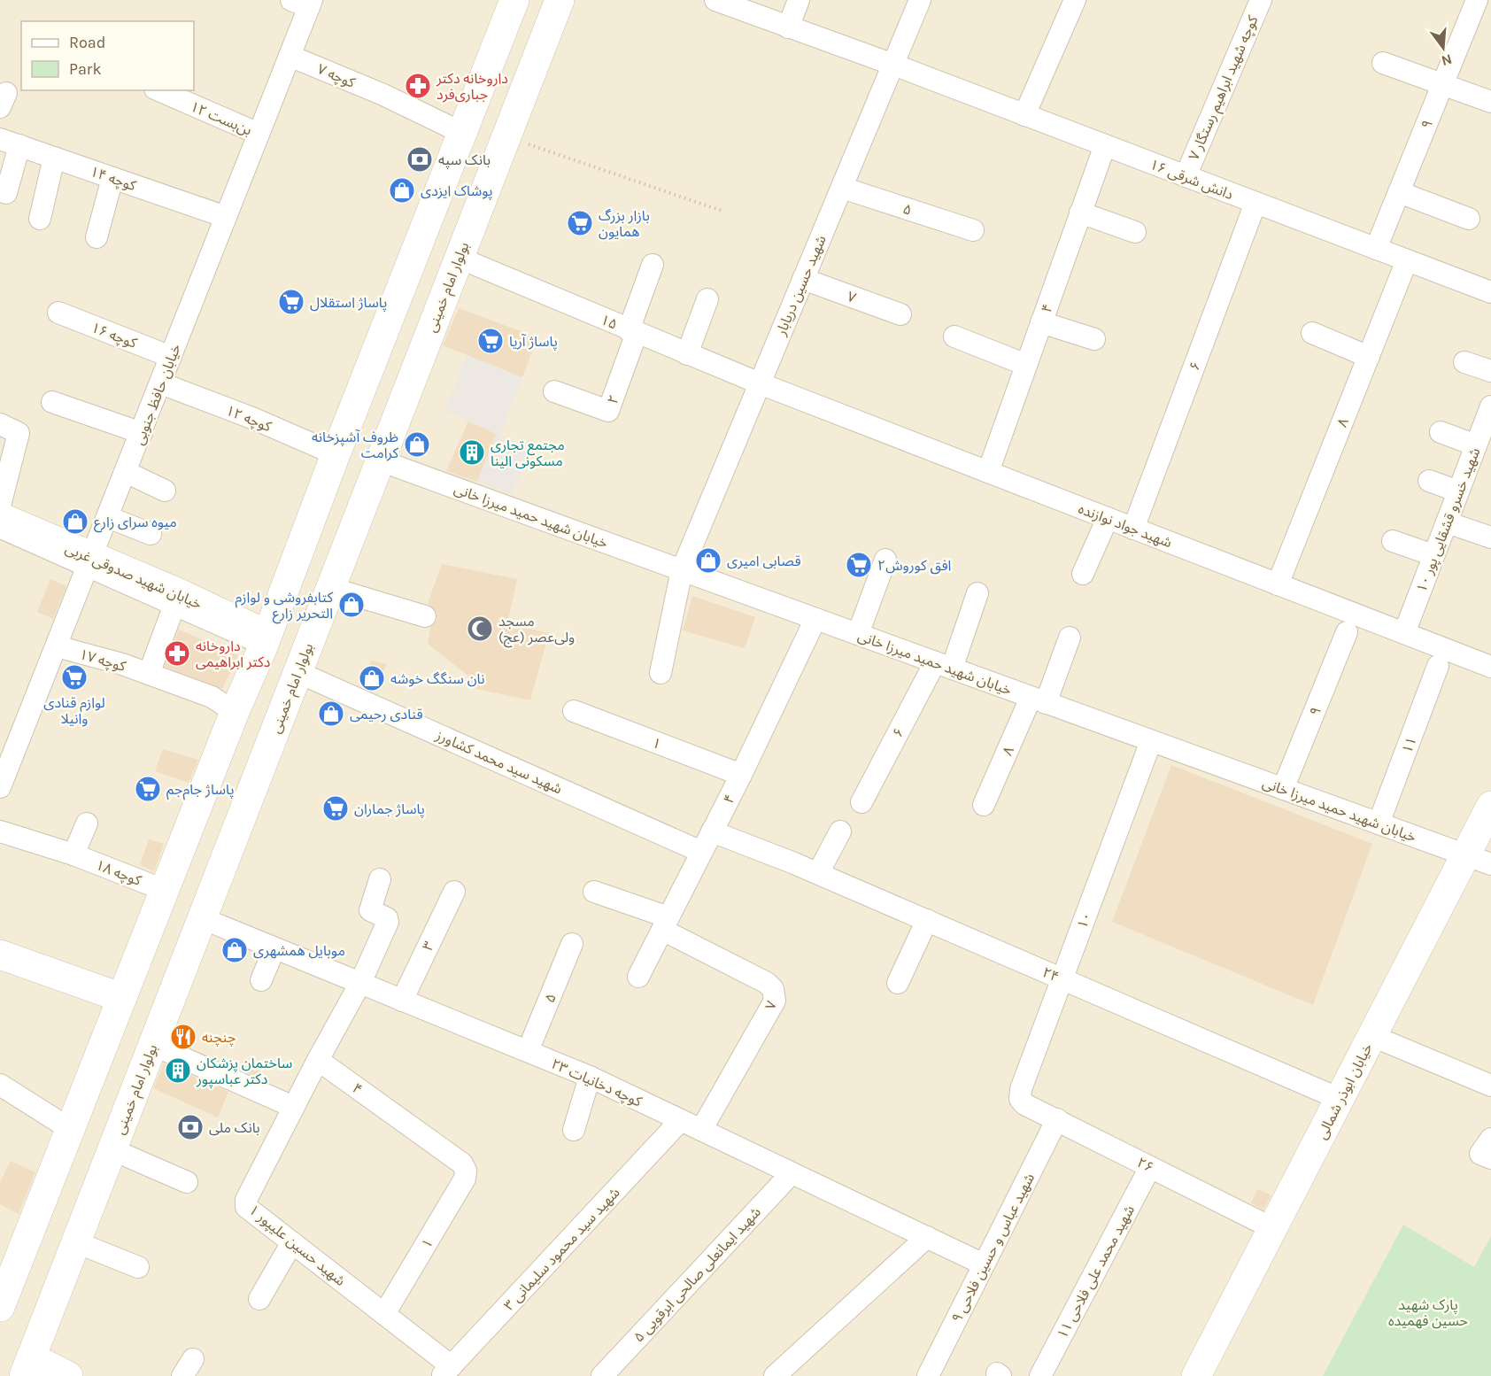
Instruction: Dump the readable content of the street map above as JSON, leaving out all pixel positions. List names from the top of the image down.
{
  "streets": {
    "main road": ["بولوار امام خمینی", "خیابان شهید صدوقی غربی", "خیابان ابوذر شمالی"],
    "street": [
      "کوچه ۷",
      "کوچه شهید ابراهیم رستگار ۷",
      "بن‌بست ۱۲",
      "۹",
      "کوچه ۱۴",
      "دانش شرقی ۱۶",
      "۵",
      "شهید حسین دریابار",
      "۷",
      "۴",
      "۱۵",
      "کوچه ۱۶",
      "۶",
      "خیابان حافظ جنوبی",
      "۲",
      "کوچه ۱۲",
      "۸",
      "خیابان شهید حمید میرزا خانی",
      "شهید خسرو قشقایی پور ۱۰",
      "شهید جواد نوازنده",
      "کوچه ۱۷",
      "۱",
      "۱۱",
      "شهید سید محمد کشاورز",
      "کوچه ۱۸",
      "۱۰",
      "۳",
      "۲۴",
      "کوچه دخانیات ۲۳",
      "۲۶",
      "شهید حسین علیپور ۱",
      "شهید عباس و حسین فلاحی ۹",
      "شهید سید محمود سلیمانی ۳",
      "شهید محمد علی فلاحی ۱۱",
      "شهید ایمانعلی صالحی ابرقویی ۵"
    ]
  },
  "crossings": [
    ["کوچه ۷", "خیابان حافظ جنوبی"],
    ["کوچه شهید ابراهیم رستگار ۷", "دانش شرقی ۱۶"],
    ["بن‌بست ۱۲", "خیابان حافظ جنوبی"],
    ["۹", "دانش شرقی ۱۶"],
    ["۹", "خیابان شهید حمید میرزا خانی"],
    ["کوچه ۱۴", "خیابان حافظ جنوبی"],
    ["دانش شرقی ۱۶", "شهید حسین دریابار"],
    ["دانش شرقی ۱۶", "۴"],
    ["دانش شرقی ۱۶", "۶"],
    ["دانش شرقی ۱۶", "۸"],
    ["۵", "شهید حسین دریابار"],
    ["۵", "کوچه دخانیات ۲۳"],
    ["شهید حسین دریابار", "۷"],
    ["شهید حسین دریابار", "۱۵"],
    ["شهید حسین دریابار", "خیابان شهید حمید میرزا خانی"],
    ["شهید حسین دریابار", "شهید جواد نوازنده"],
    ["بولوار امام خمینی", "۱۵"],
    ["بولوار امام خمینی", "خیابان شهید حمید میرزا خانی"],
    ["بولوار امام خمینی", "شهید سید محمد کشاورز"],
    ["بولوار امام خمینی", "کوچه دخانیات ۲۳"],
    ["۷", "۴"],
    ["۷", "کوچه دخانیات ۲۳"],
    ["۴", "خیابان شهید حمید میرزا خانی"],
    ["۴", "شهید جواد نوازنده"],
    ["۴", "۱"],
    ["۴", "شهید سید محمد کشاورز"],
    ["۴", "۲۴"],
    ["۴", "شهید حسین علیپور ۱"],
    ["۱۵", "۲"],
    ["۱۵", "شهید جواد نوازنده"],
    ["کوچه ۱۶", "خیابان حافظ جنوبی"],
    ["۶", "خیابان شهید حمید میرزا خانی"],
    ["۶", "شهید جواد نوازنده"],
    ["خیابان حافظ جنوبی", "کوچه ۱۲"],
    ["خیابان حافظ جنوبی", "خیابان شهید صدوقی غربی"],
    ["خیابان حافظ جنوبی", "کوچه ۱۷"],
    ["۸", "خیابان شهید حمید میرزا خانی"],
    ["۸", "شهید جواد نوازنده"],
    ["خیابان شهید حمید میرزا خانی", "۱۱"],
    ["خیابان شهید حمید میرزا خانی", "۱۰"],
    ["خیابان شهید حمید میرزا خانی", "خیابان ابوذر شمالی"],
    ["شهید خسرو قشقایی پور ۱۰", "شهید جواد نوازنده"],
    ["۱", "شهید حسین علیپور ۱"],
    ["۱۰", "۲۴"],
    ["۱۰", "۲۶"],
    ["۳", "کوچه دخانیات ۲۳"],
    ["۲۴", "خیابان ابوذر شمالی"],
    ["کوچه دخانیات ۲۳", "شهید عباس و حسین فلاحی ۹"],
    ["کوچه دخانیات ۲۳", "شهید سید محمود سلیمانی ۳"],
    ["کوچه دخانیات ۲۳", "شهید ایمانعلی صالحی ابرقویی ۵"],
    ["خیابان ابوذر شمالی", "۲۶"],
    ["۲۶", "شهید عباس و حسین فلاحی ۹"],
    ["۲۶", "شهید محمد علی فلاحی ۱۱"],
    ["شهید حسین علیپور ۱", "شهید سید محمود سلیمانی ۳"]
  ],
  "parks": ["پارک شهید حسین فهمیده"],
  "places": {
    "pharmacy": ["داروخانه دکتر جباری‌فرد", "داروخانه دکتر ابراهیمی"],
    "bank": ["بانک سپه", "بانک ملی"],
    "shop": [
      "پوشاک ایزدی",
      "ظروف آشپزخانه کرامت",
      "میوه سرای زارع",
      "قصابی امیری",
      "کتابفروشی و لوازم التحریر زارع",
      "نان سنگگ خوشه",
      "قنادی رحیمی",
      "موبایل همشهری"
    ],
    "supermarket": [
      "بازار بزرگ همایون",
      "پاساژ استقلال",
      "پاساژ آریا",
      "افق کوروش۲",
      "لوازم قنادی وانیلا",
      "پاساژ جام‌جم",
      "پاساژ جماران"
    ],
    "building": ["مجتمع تجاری مسکونی الینا", "ساختمان پزشکان دکتر عباسپور"],
    "mosque": ["مسجد ولی‌عصر (عج)"],
    "restaurant": ["چنچنه"]
  },
  "legend": ["Road", "Park"],
  "north": "bottom"
}
